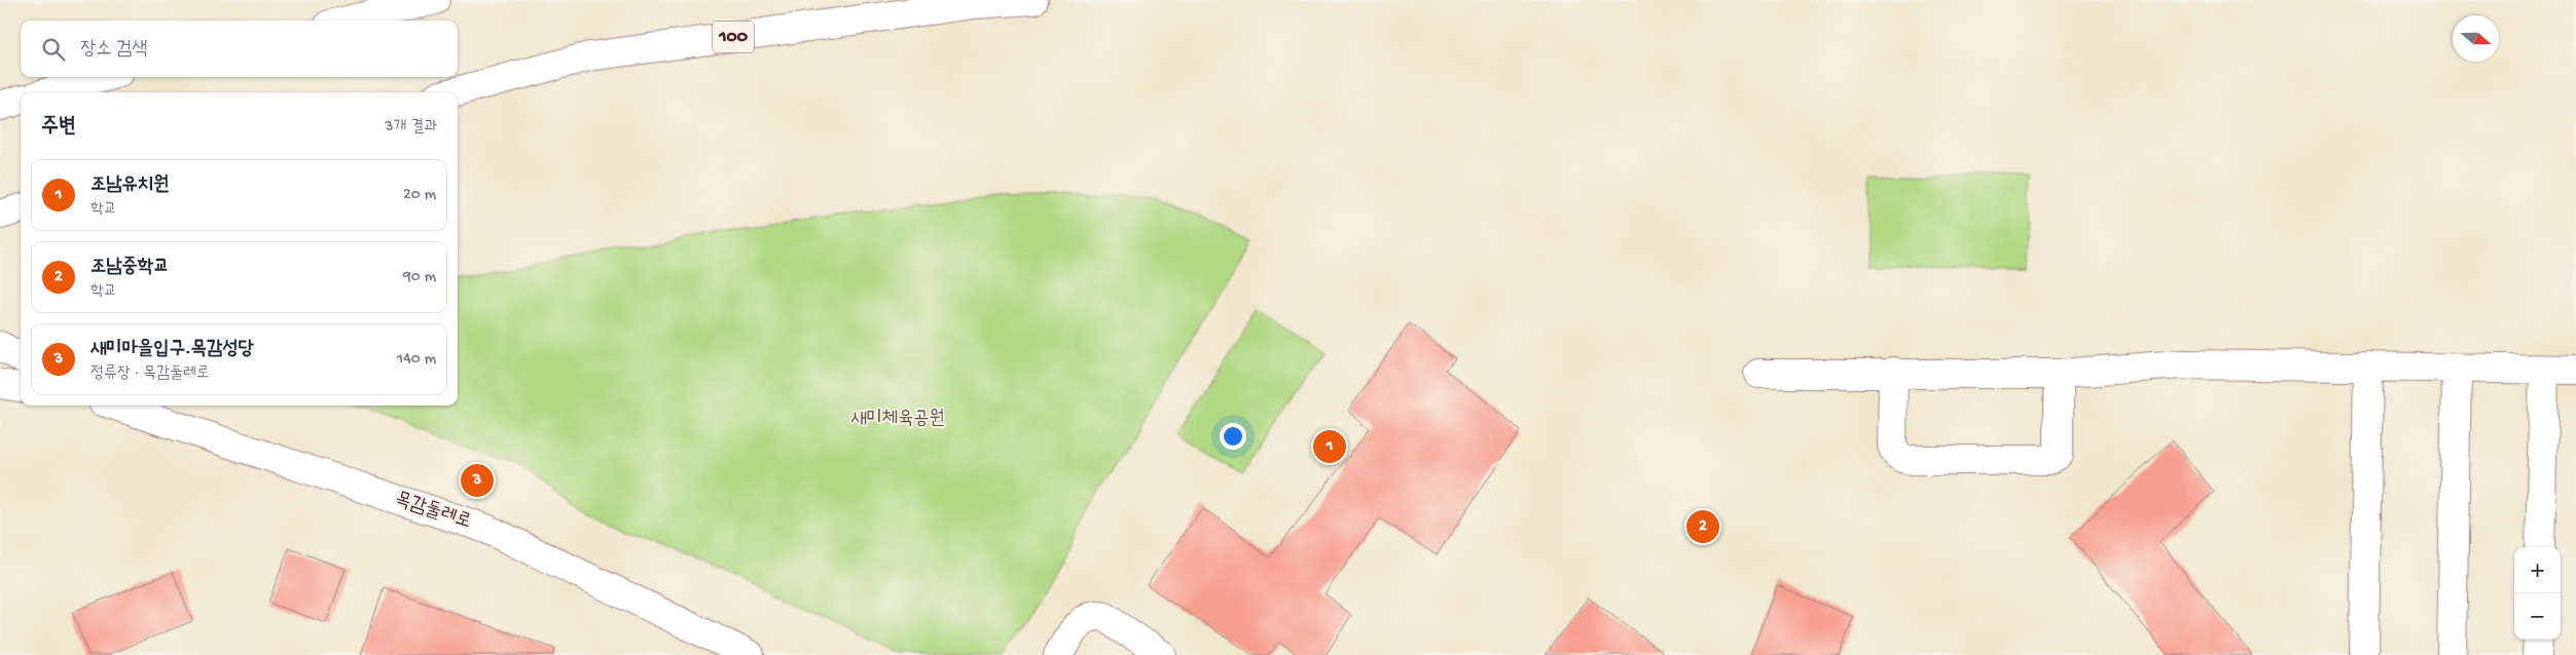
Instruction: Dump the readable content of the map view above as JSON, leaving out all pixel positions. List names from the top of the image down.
{
  "streets": {
    "main road": ["100", "목감둘레로"]
  },
  "parks": ["새미체육공원"],
  "north": "right",
  "page": {
    "search": "장소 검색",
    "heading": ["주변", "3개 결과"],
    "list": [
      {
        "mark": "1",
        "name": "조남유치원",
        "note": "학교",
        "value": "20 m"
      },
      {
        "mark": "2",
        "name": "조남중학교",
        "note": "학교",
        "value": "90 m"
      },
      {
        "mark": "3",
        "name": "새미마을입구.목감성당",
        "note": "정류장 · 목감둘레로",
        "value": "140 m"
      }
    ],
    "pins": ["1", "3", "2"],
    "map_buttons": ["+", "−"]
  }
}
